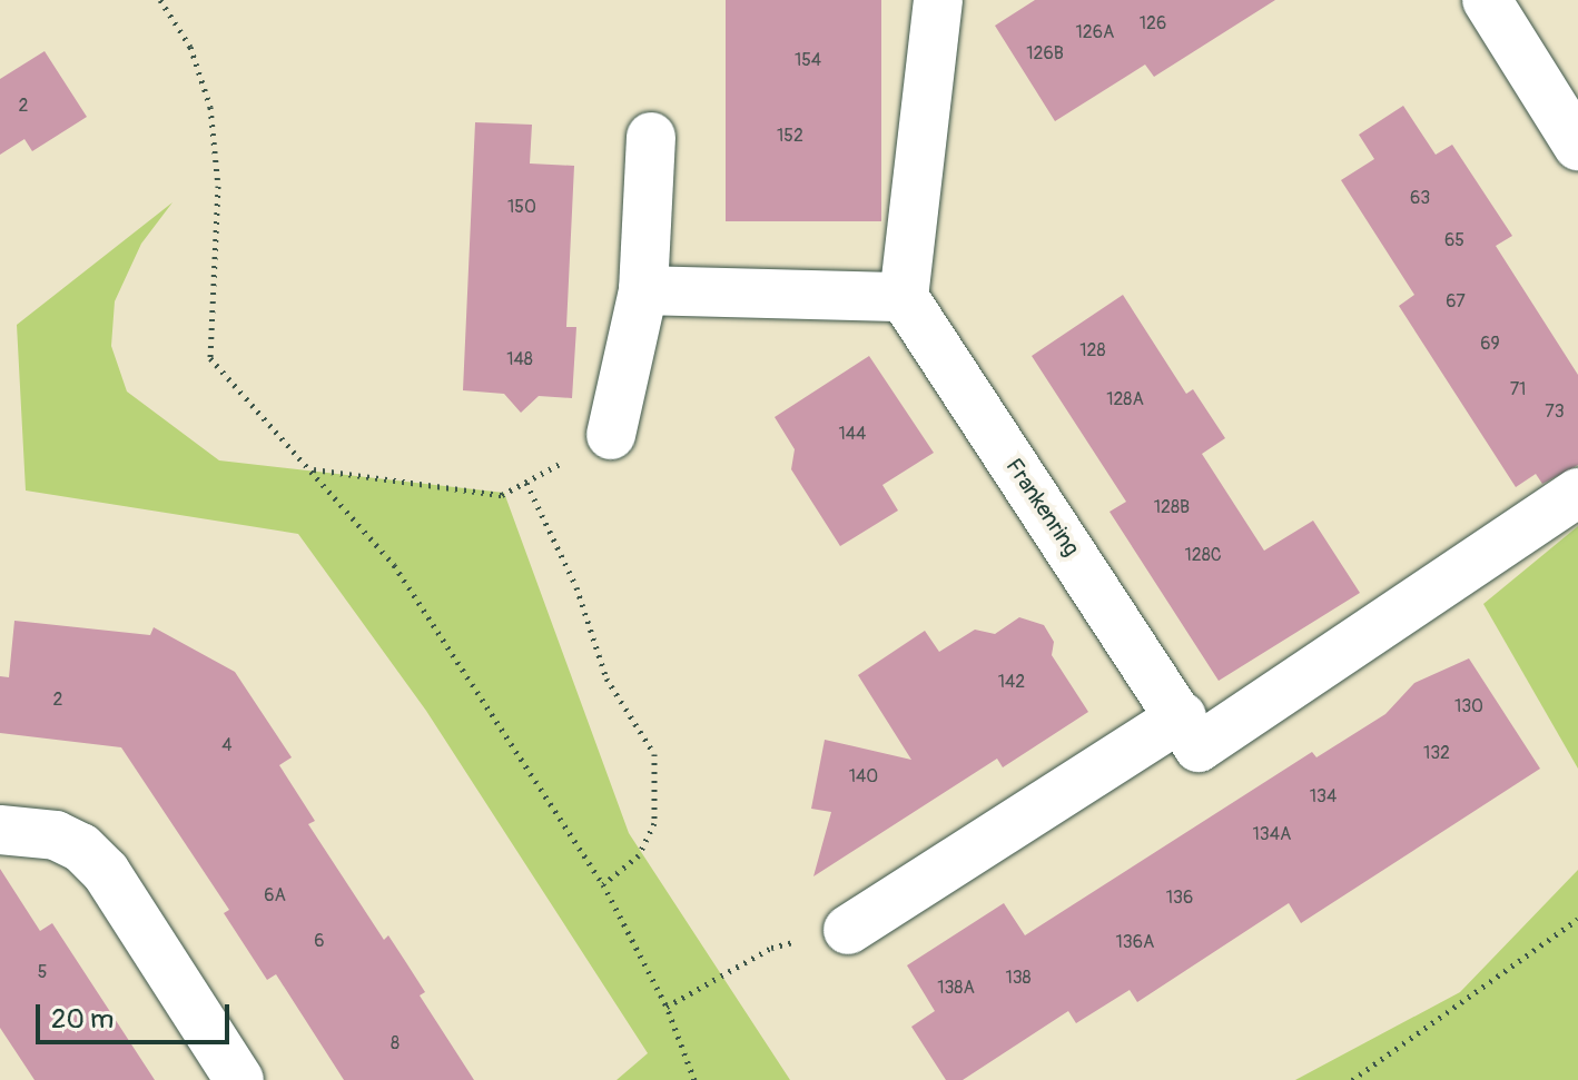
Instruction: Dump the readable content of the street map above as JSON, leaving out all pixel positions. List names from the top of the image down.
{
  "streets": {
    "street": ["Frankenring"]
  },
  "house_numbers": [
    "126",
    "126A",
    "126B",
    "154",
    "2",
    "152",
    "63",
    "150",
    "65",
    "67",
    "69",
    "128",
    "148",
    "71",
    "128A",
    "73",
    "144",
    "128B",
    "128C",
    "142",
    "2",
    "130",
    "4",
    "132",
    "140",
    "134",
    "134A",
    "6A",
    "136",
    "6",
    "136A",
    "5",
    "138",
    "138A",
    "8"
  ],
  "scale_bar": "20 m"
}
